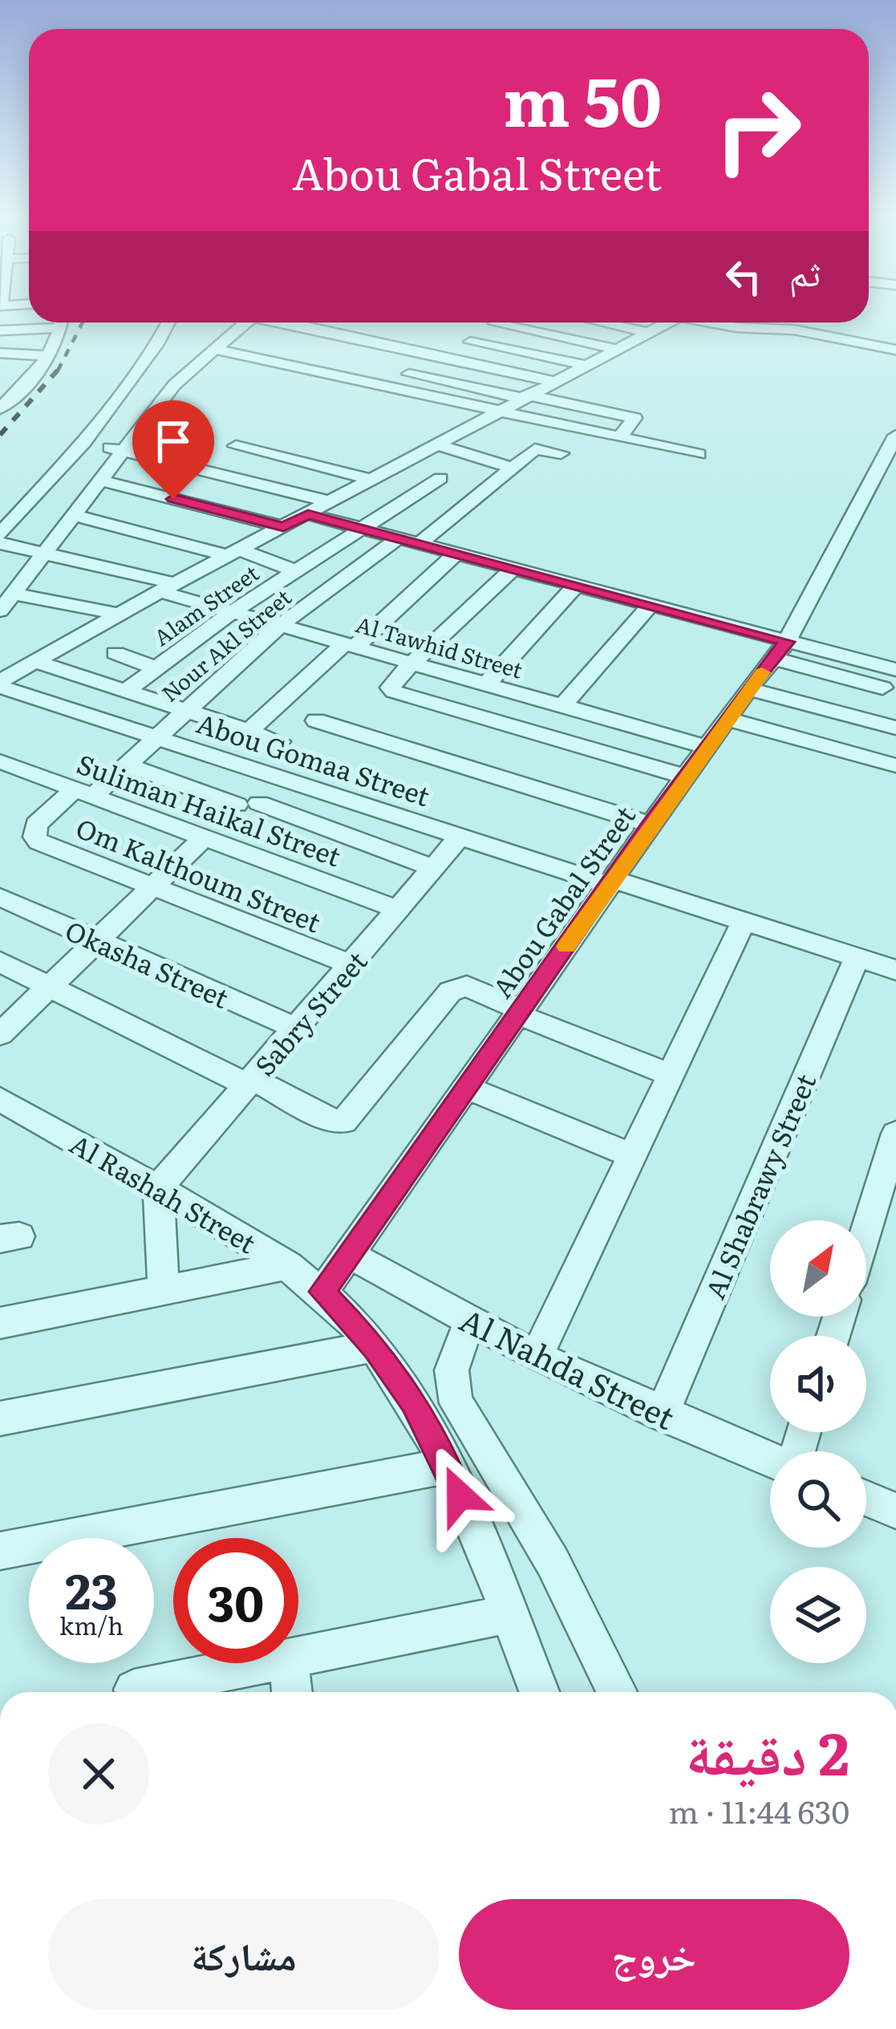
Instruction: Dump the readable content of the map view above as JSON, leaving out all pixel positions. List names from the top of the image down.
{
  "streets": {
    "street": [
      "Alam Street",
      "Nour Akl Street",
      "Al Tawhid Street",
      "Abou Gomaa Street",
      "Suliman Haikal Street",
      "Om Kalthoum Street",
      "Abou Gabal Street",
      "Okasha Street",
      "Sabry Street",
      "Al Shabrawy Street",
      "Al Rashah Street",
      "Al Nahda Street"
    ]
  },
  "crossings": [
    ["Alam Street", "Al Tawhid Street"],
    ["Nour Akl Street", "Al Tawhid Street"],
    ["Nour Akl Street", "Abou Gomaa Street"],
    ["Nour Akl Street", "Suliman Haikal Street"],
    ["Nour Akl Street", "Om Kalthoum Street"],
    ["Al Tawhid Street", "Abou Gabal Street"],
    ["Abou Gomaa Street", "Abou Gabal Street"],
    ["Abou Gomaa Street", "Sabry Street"],
    ["Abou Gomaa Street", "Al Shabrawy Street"],
    ["Suliman Haikal Street", "Om Kalthoum Street"],
    ["Suliman Haikal Street", "Sabry Street"],
    ["Om Kalthoum Street", "Sabry Street"],
    ["Abou Gabal Street", "Al Rashah Street"],
    ["Abou Gabal Street", "Al Nahda Street"],
    ["Okasha Street", "Sabry Street"],
    ["Sabry Street", "Al Rashah Street"],
    ["Al Shabrawy Street", "Al Nahda Street"]
  ],
  "north": "top right",
  "page": {
    "turn": ["50 m", "Abou Gabal Street"],
    "then": "ثم",
    "speed": "23 km/h",
    "limit": "30",
    "heading": ["2 دقيقة", "630 m · 11:44"],
    "buttons": ["خروج", "مشاركة"]
  }
}
